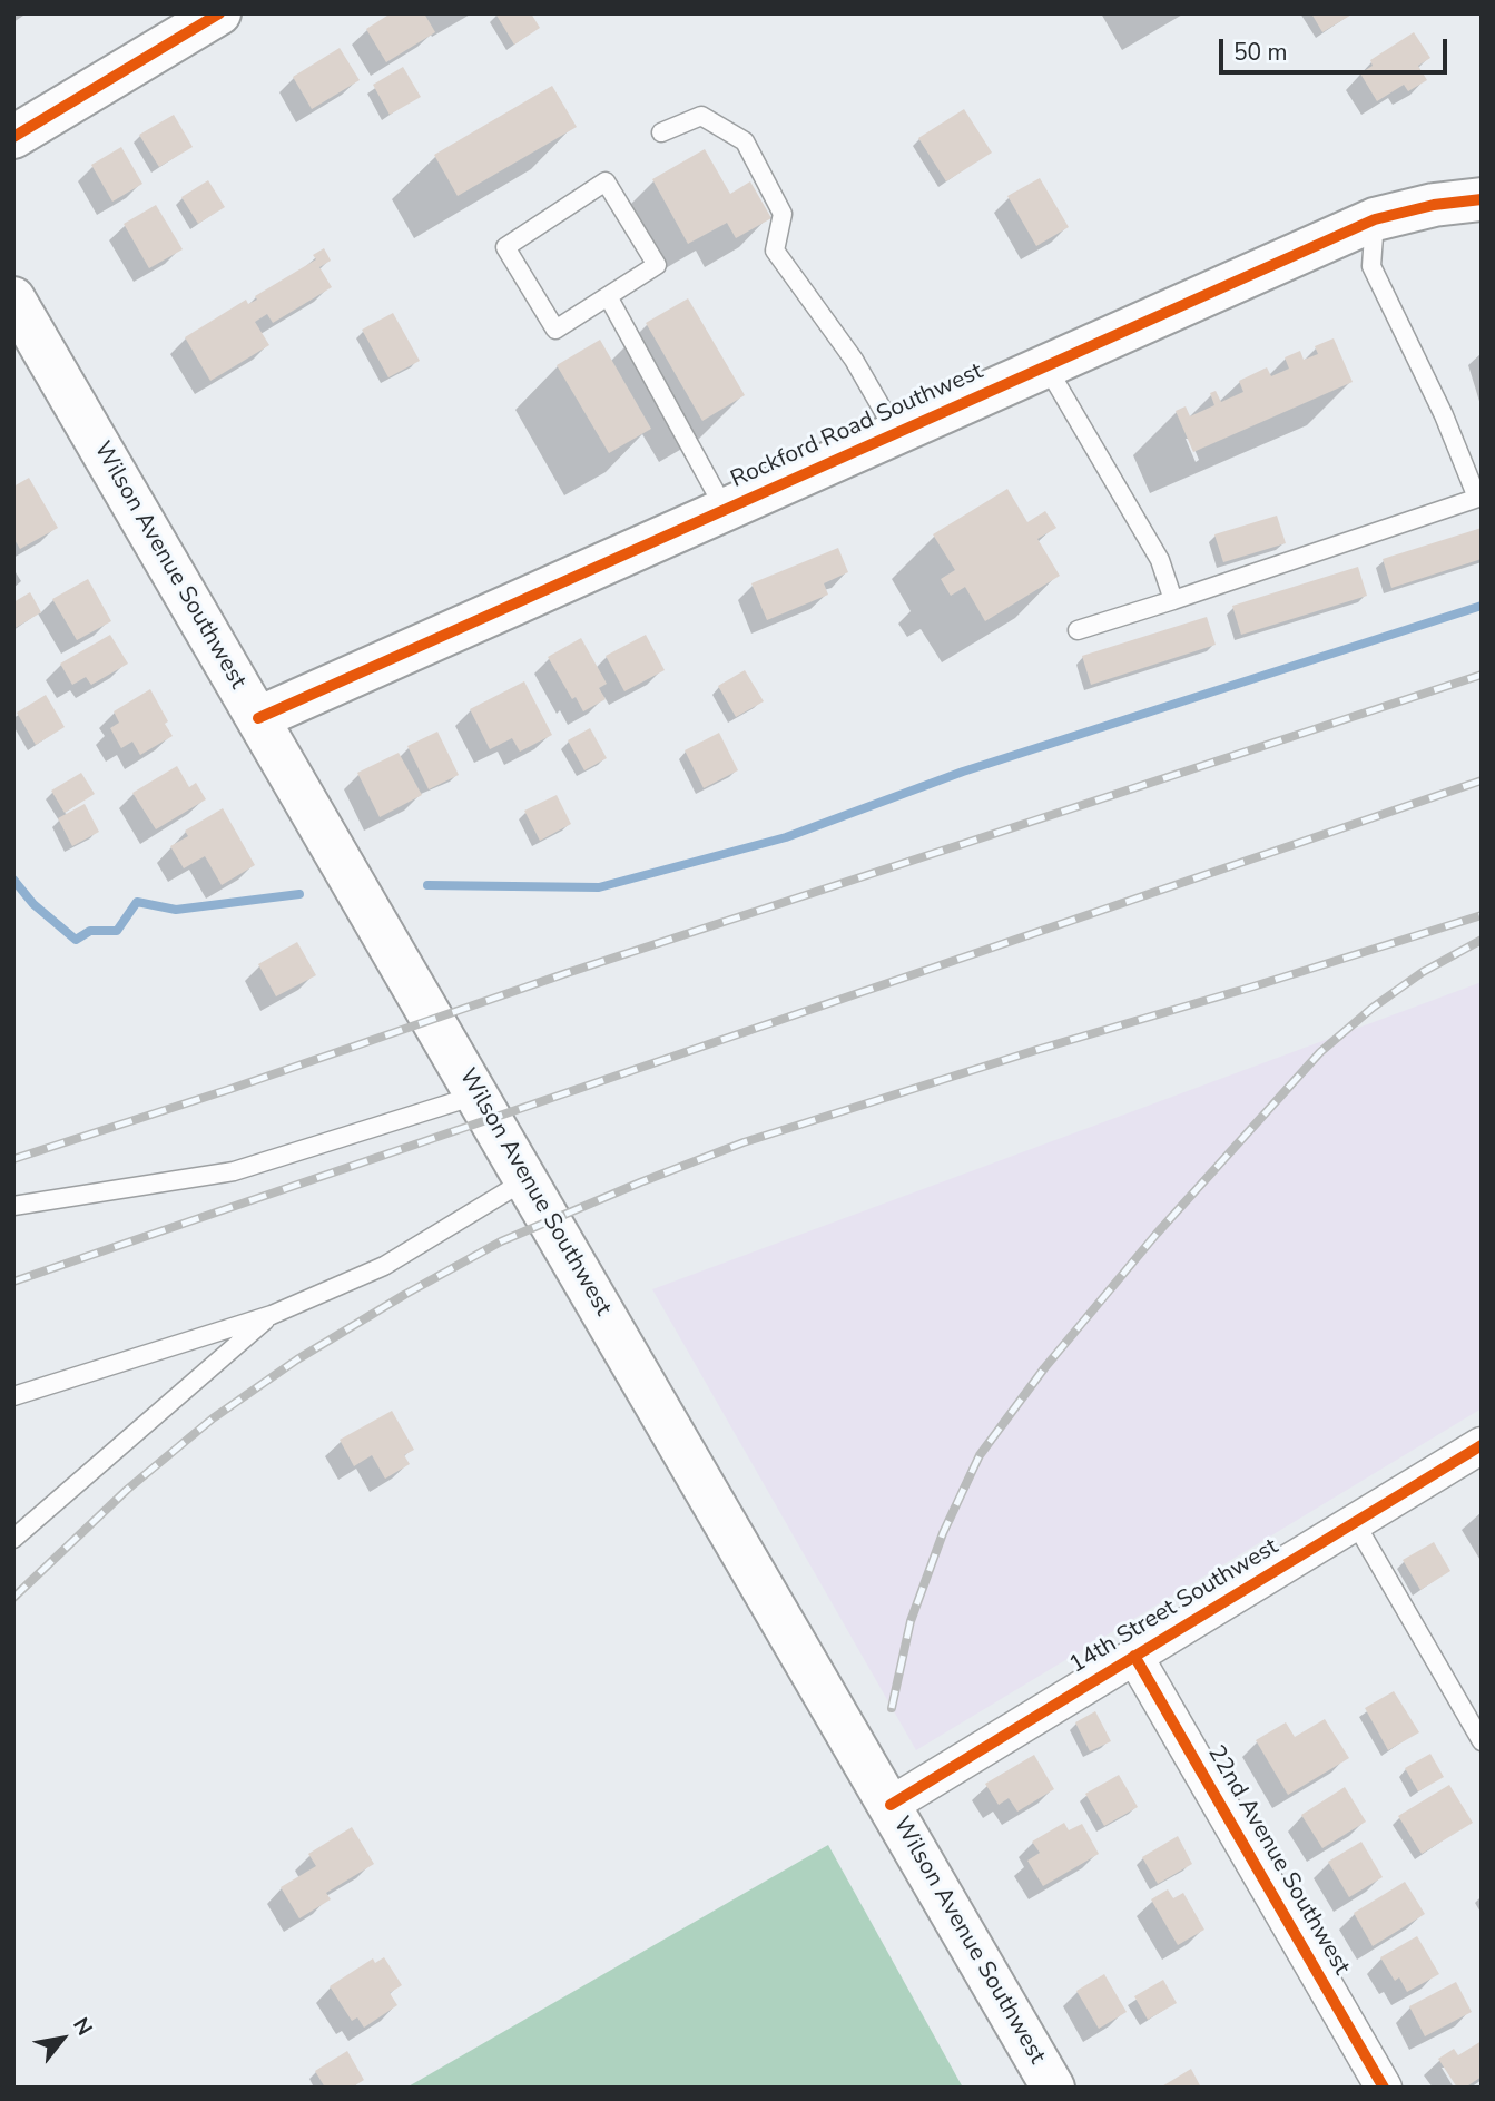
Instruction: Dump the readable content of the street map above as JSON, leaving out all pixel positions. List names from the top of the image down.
{
  "streets": {
    "main road": ["Rockford Road Southwest", "Wilson Avenue Southwest"],
    "street": ["14th Street Southwest", "22nd Avenue Southwest"]
  },
  "crossings": [
    ["Rockford Road Southwest", "Wilson Avenue Southwest"],
    ["Wilson Avenue Southwest", "14th Street Southwest"],
    ["14th Street Southwest", "22nd Avenue Southwest"]
  ],
  "scale_bar": "50 m",
  "north": "top right"
}
